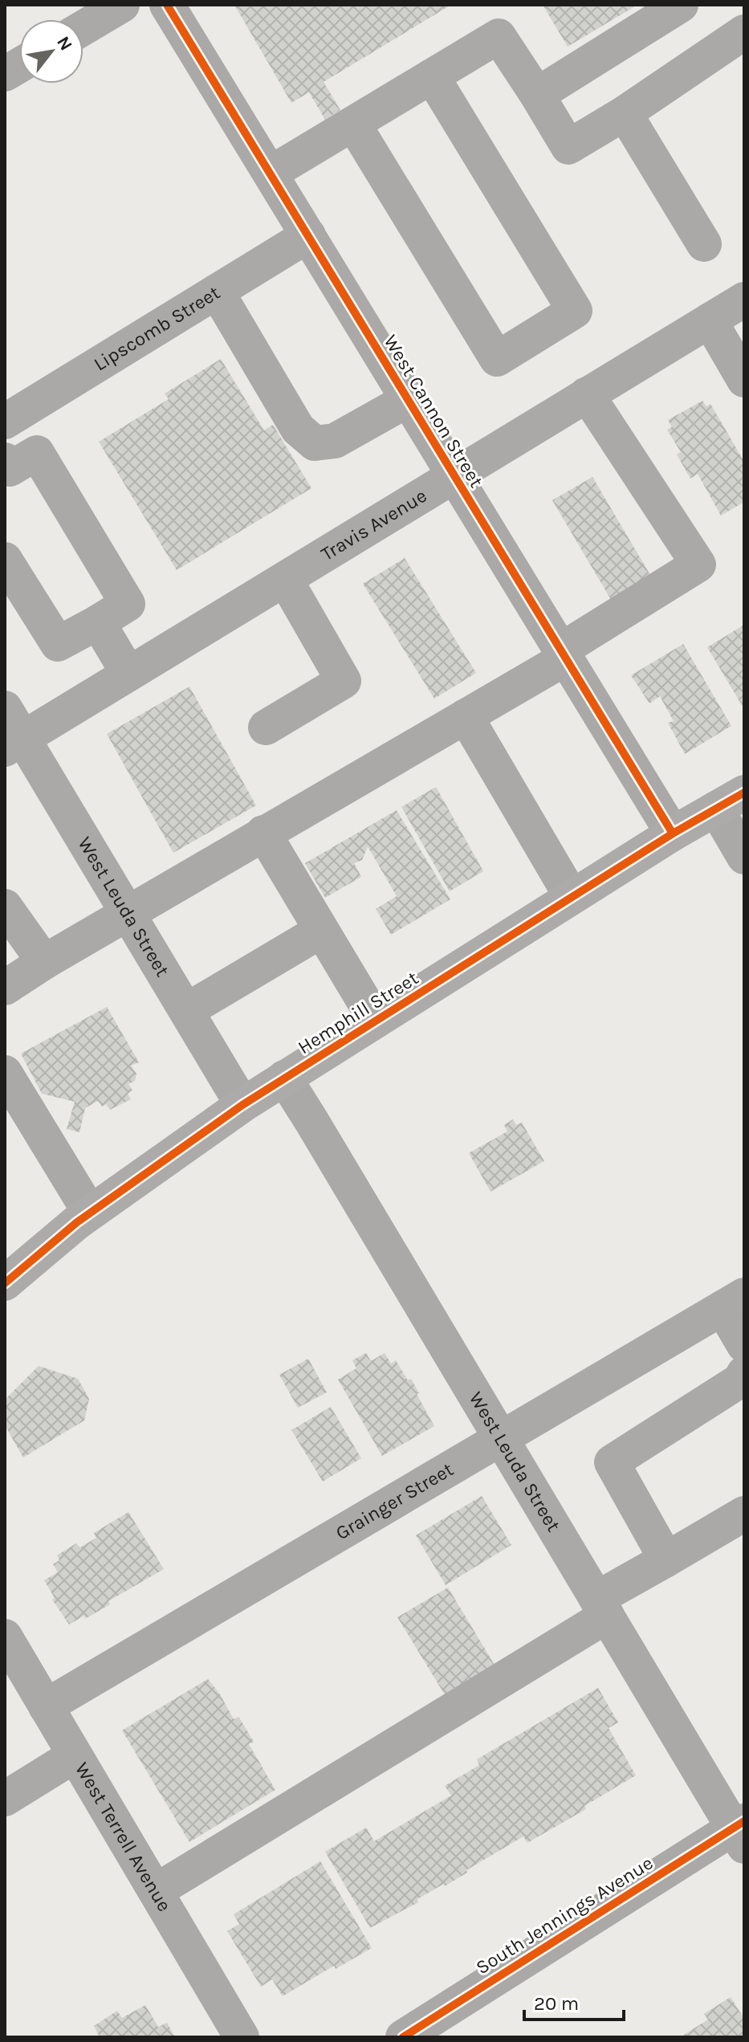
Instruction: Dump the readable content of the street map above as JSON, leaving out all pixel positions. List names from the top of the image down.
{
  "streets": {
    "main road": ["Hemphill Street"],
    "street": [
      "Lipscomb Street",
      "West Cannon Street",
      "Travis Avenue",
      "West Leuda Street",
      "Grainger Street",
      "West Terrell Avenue",
      "South Jennings Avenue"
    ]
  },
  "crossings": [
    ["Lipscomb Street", "West Cannon Street"],
    ["West Cannon Street", "Travis Avenue"],
    ["West Cannon Street", "Hemphill Street"],
    ["Travis Avenue", "West Leuda Street"],
    ["West Leuda Street", "Hemphill Street"],
    ["West Leuda Street", "Grainger Street"],
    ["West Leuda Street", "South Jennings Avenue"],
    ["Grainger Street", "West Terrell Avenue"]
  ],
  "scale_bar": "20 m",
  "north": "top right"
}
